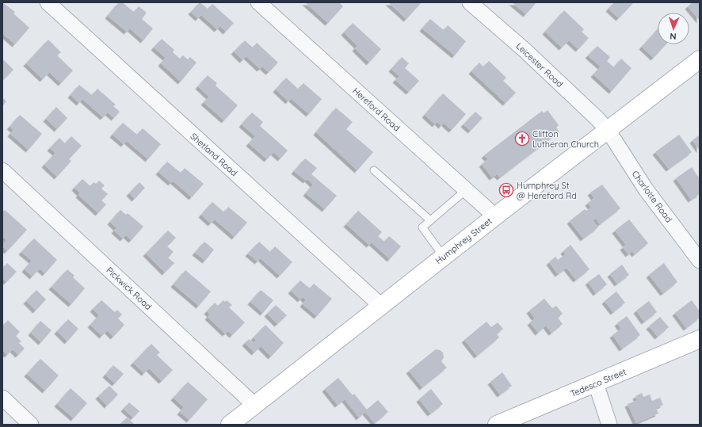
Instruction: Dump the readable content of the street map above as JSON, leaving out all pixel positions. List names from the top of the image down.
{
  "streets": {
    "main road": ["Humphrey Street", "Tedesco Street"],
    "street": [
      "Leicester Road",
      "Hereford Road",
      "Shetland Road",
      "Charlotte Road",
      "Pickwick Road"
    ]
  },
  "crossings": [
    ["Leicester Road", "Charlotte Road"],
    ["Leicester Road", "Humphrey Street"],
    ["Hereford Road", "Humphrey Street"],
    ["Shetland Road", "Humphrey Street"],
    ["Charlotte Road", "Humphrey Street"],
    ["Humphrey Street", "Pickwick Road"]
  ],
  "places": {
    "church": ["Clifton Lutheran Church"],
    "bus stop": ["Humphrey St @ Hereford Rd"]
  },
  "north": "bottom"
}
